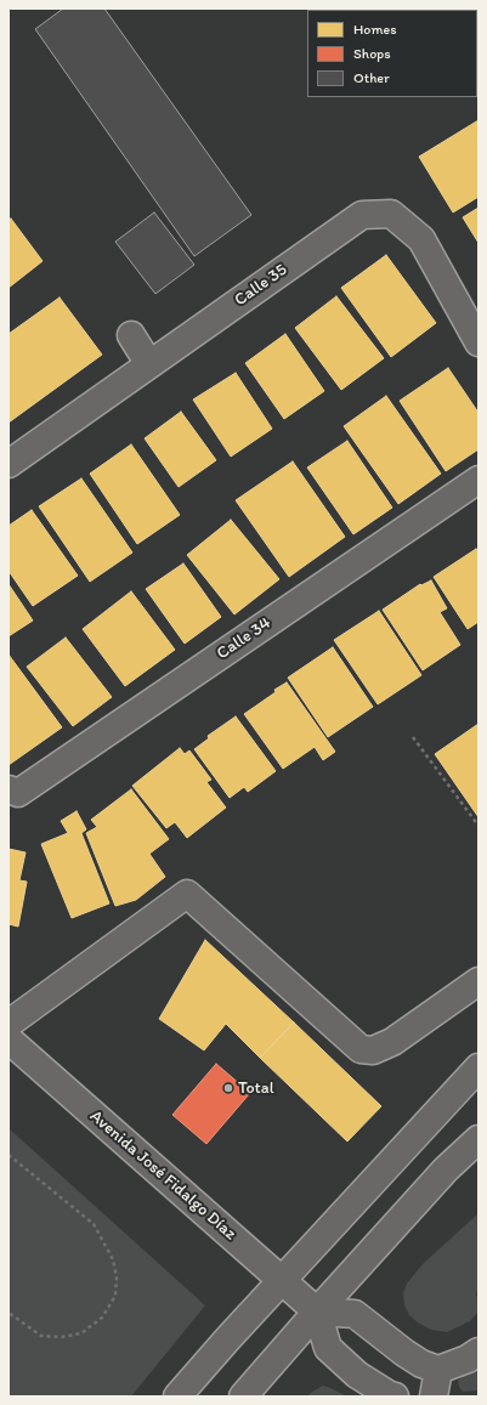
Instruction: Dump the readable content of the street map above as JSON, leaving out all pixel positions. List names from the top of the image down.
{
  "streets": {
    "street": ["Calle 35", "Calle 34", "Avenida José Fidalgo Díaz"]
  },
  "places": ["Total"],
  "legend": ["Homes", "Shops", "Other"]
}
